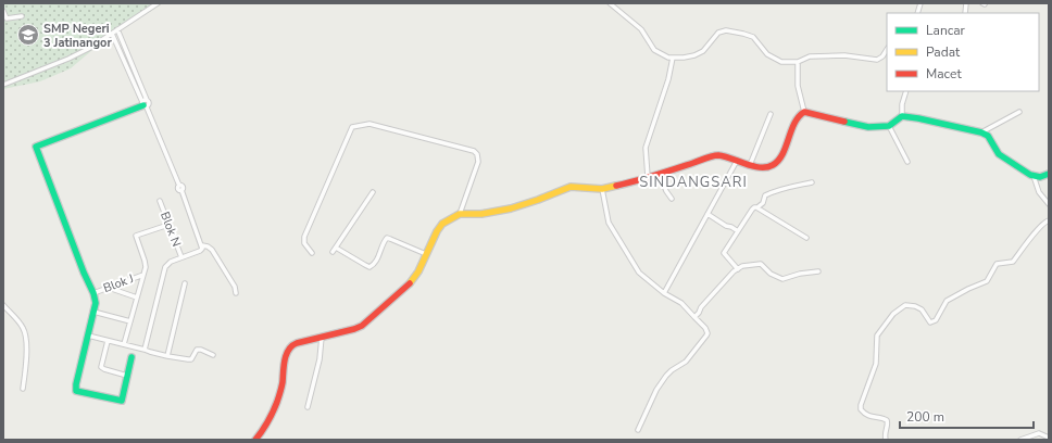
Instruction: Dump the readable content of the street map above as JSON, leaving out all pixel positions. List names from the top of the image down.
{
  "streets": {
    "street": ["Blok N", "Blok J"]
  },
  "districts": ["SINDANGSARI"],
  "places": {
    "school or university": ["SMP Negeri 3 Jatinangor"]
  },
  "legend": ["Lancar", "Padat", "Macet"],
  "scale_bar": "200 m"
}
